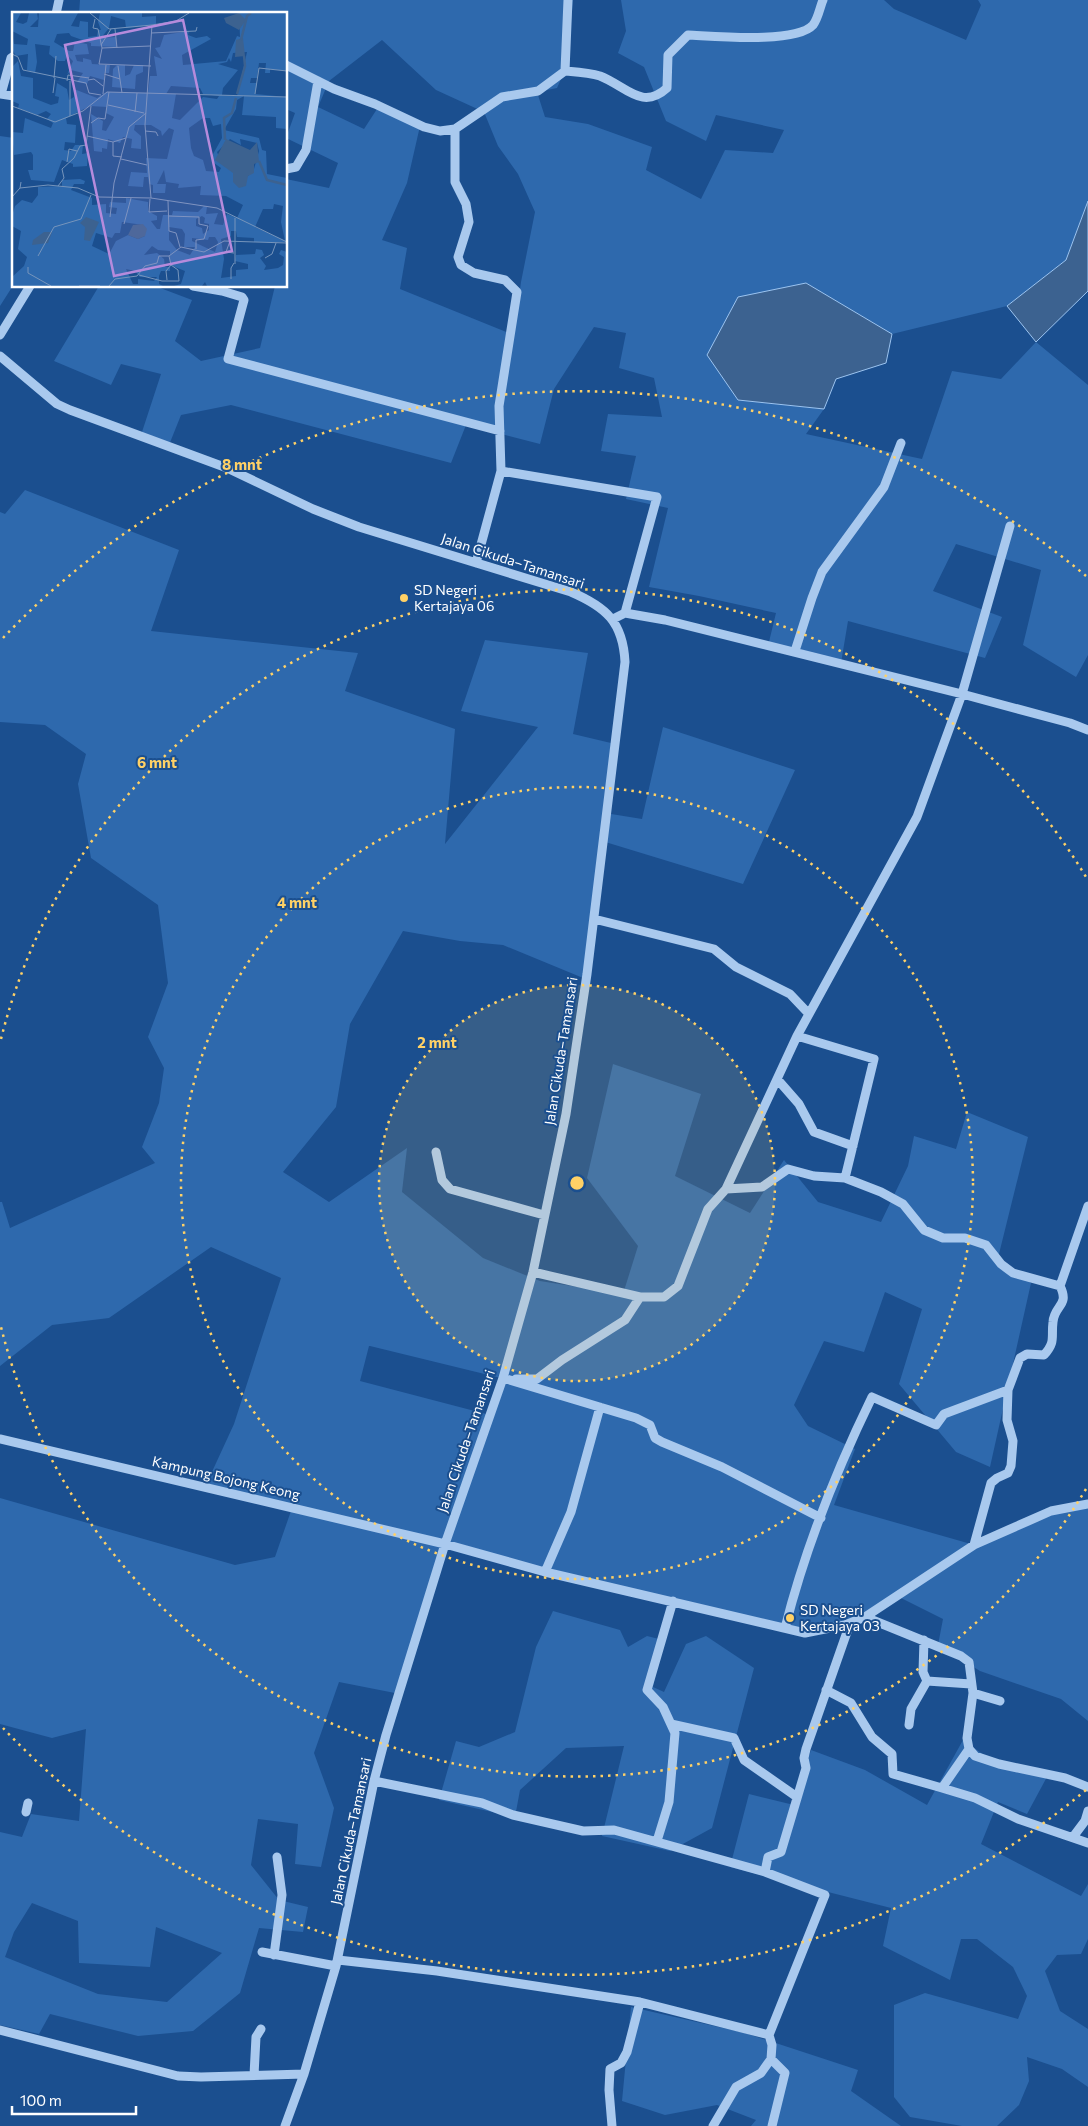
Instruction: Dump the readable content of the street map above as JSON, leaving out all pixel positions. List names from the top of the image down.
{
  "streets": {
    "street": ["Jalan Cikuda–Tamansari", "Kampung Bojong Keong"]
  },
  "crossings": [
    ["Jalan Cikuda–Tamansari", "Kampung Bojong Keong"]
  ],
  "places": ["SD Negeri Kertajaya 06", "SD Negeri Kertajaya 03"],
  "scale_bar": "100 m",
  "rings": [
    "8 mnt",
    "6 mnt",
    "4 mnt",
    "2 mnt"
  ]
}
